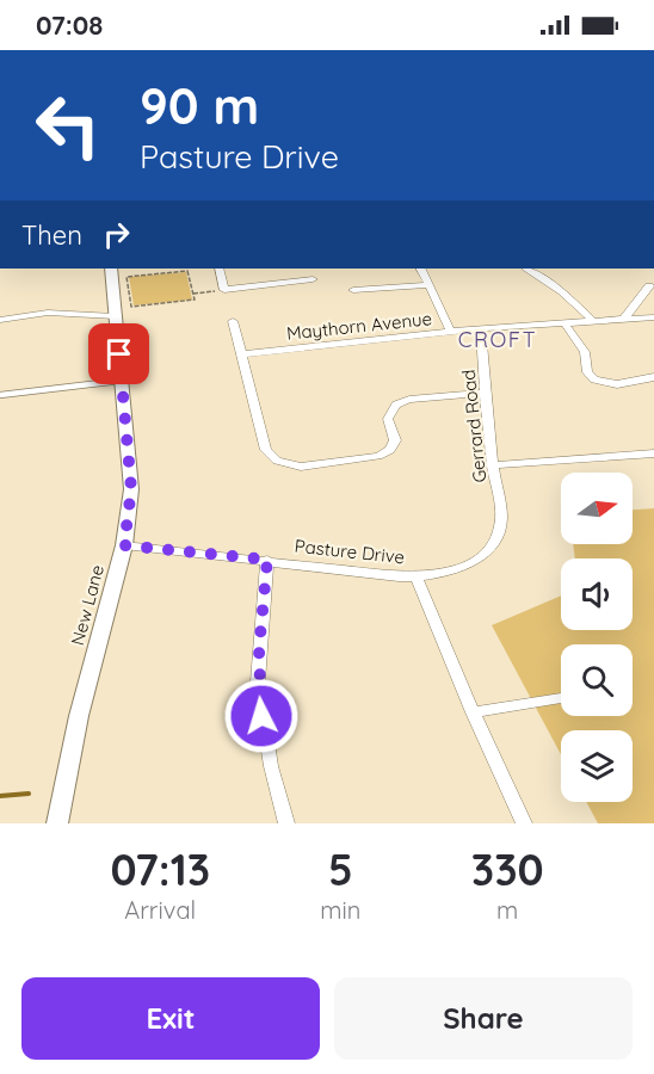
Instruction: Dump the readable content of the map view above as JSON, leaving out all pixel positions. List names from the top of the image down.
{
  "streets": {
    "street": [
      "Maythorn Avenue",
      "Gerrard Road",
      "Pasture Drive",
      "New Lane"
    ]
  },
  "crossings": [
    ["Maythorn Avenue", "Gerrard Road"],
    ["Gerrard Road", "Pasture Drive"],
    ["Pasture Drive", "New Lane"]
  ],
  "districts": ["CROFT"],
  "north": "right",
  "page": {
    "status": "07:08",
    "turn": ["90 m", "Pasture Drive"],
    "then": "Then",
    "eta": [
      "07:13",
      "Arrival",
      "5",
      "min",
      "330",
      "m"
    ],
    "buttons": ["Exit", "Share"]
  }
}
